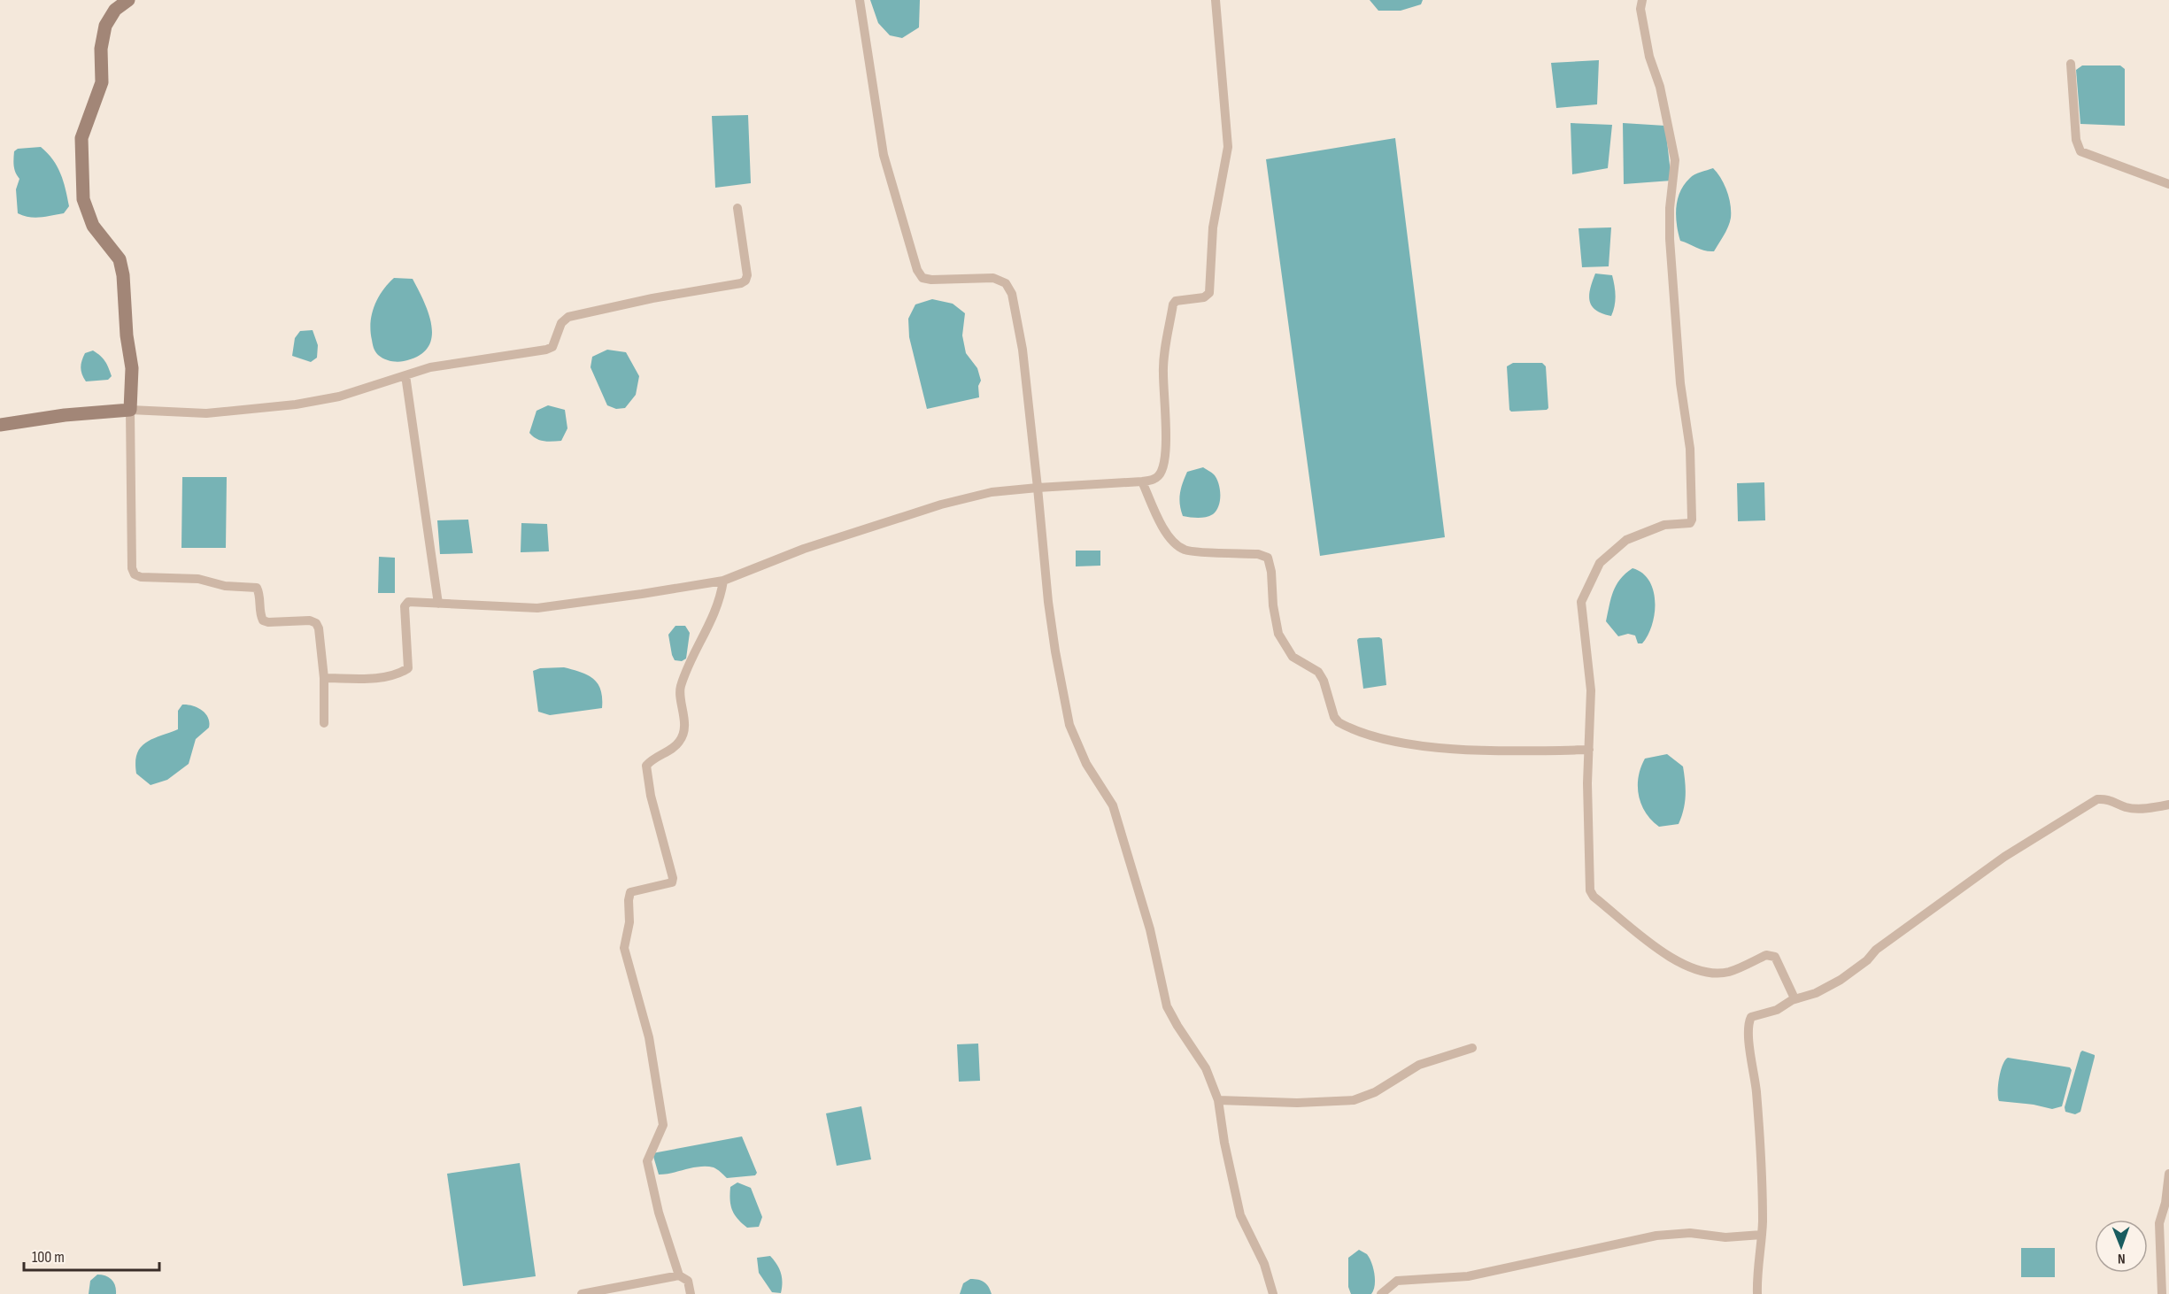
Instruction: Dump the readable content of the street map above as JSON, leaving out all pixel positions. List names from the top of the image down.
{
  "scale_bar": "100 m",
  "north": "bottom"
}
